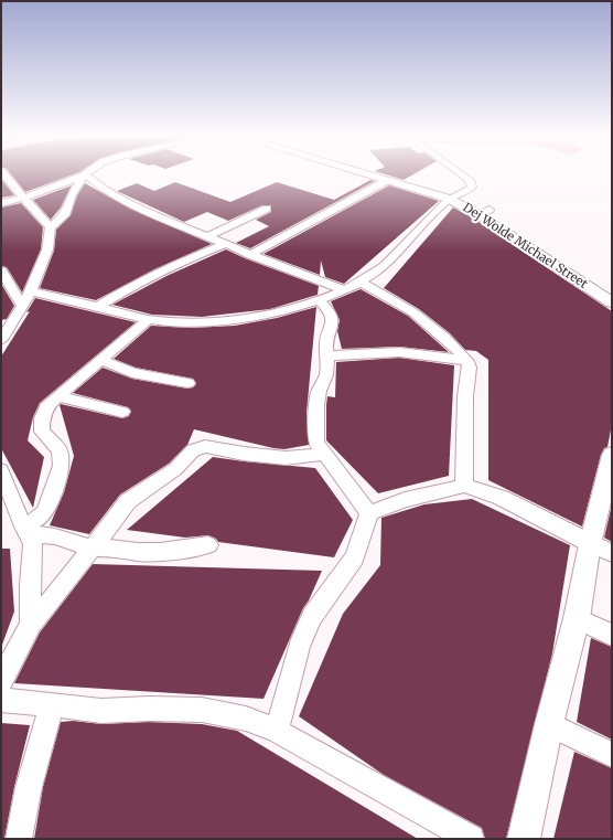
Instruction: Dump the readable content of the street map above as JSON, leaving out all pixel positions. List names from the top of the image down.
{
  "streets": {
    "main road": ["Dej Wolde Michael Street"]
  }
}
